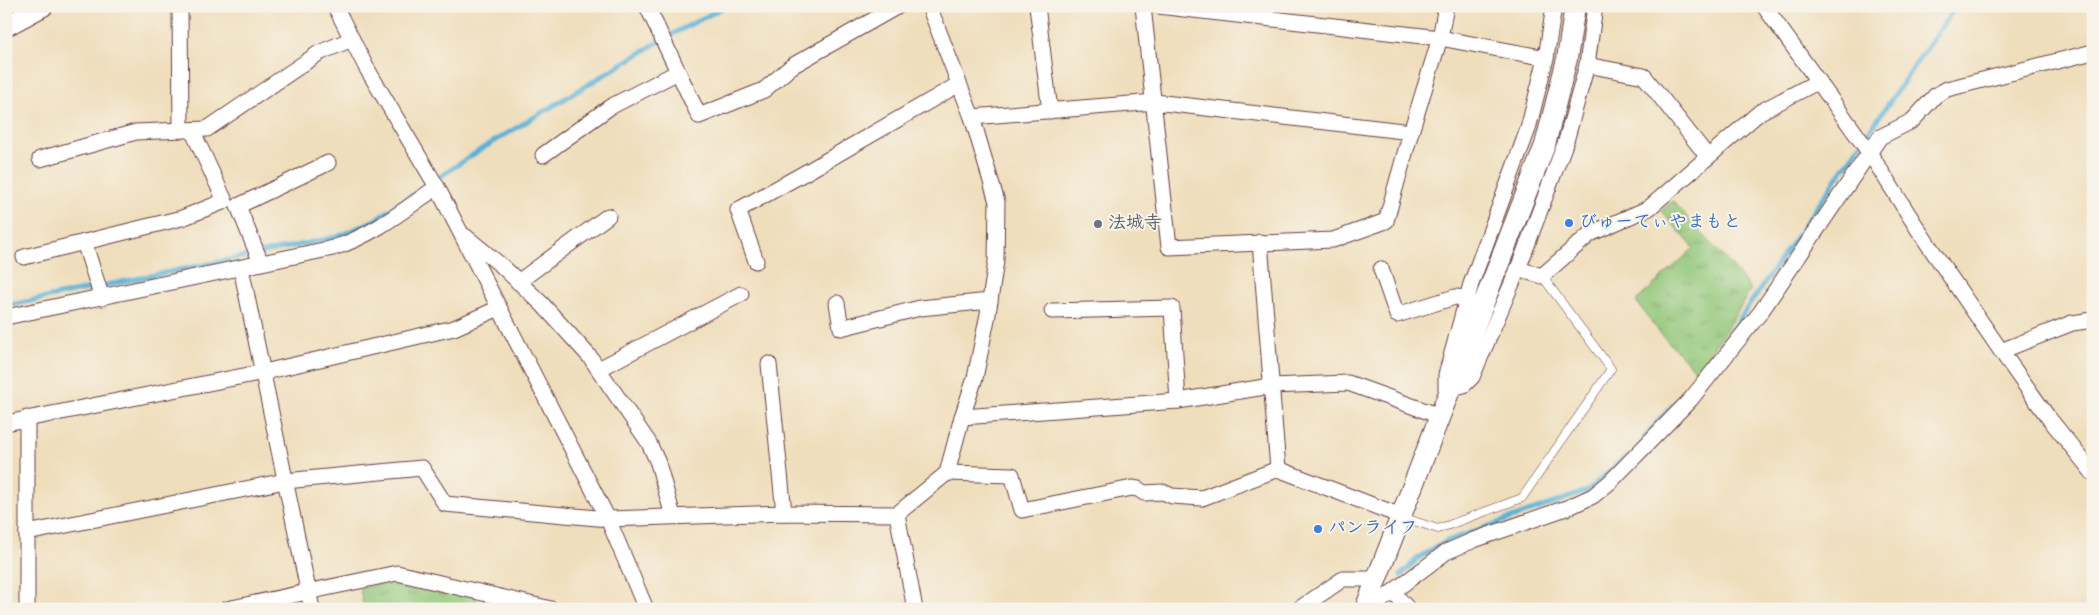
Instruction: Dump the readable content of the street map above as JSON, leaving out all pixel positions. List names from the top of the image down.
{
  "places": ["びゅーてぃやまもと", "法城寺", "パンライフ"]
}
